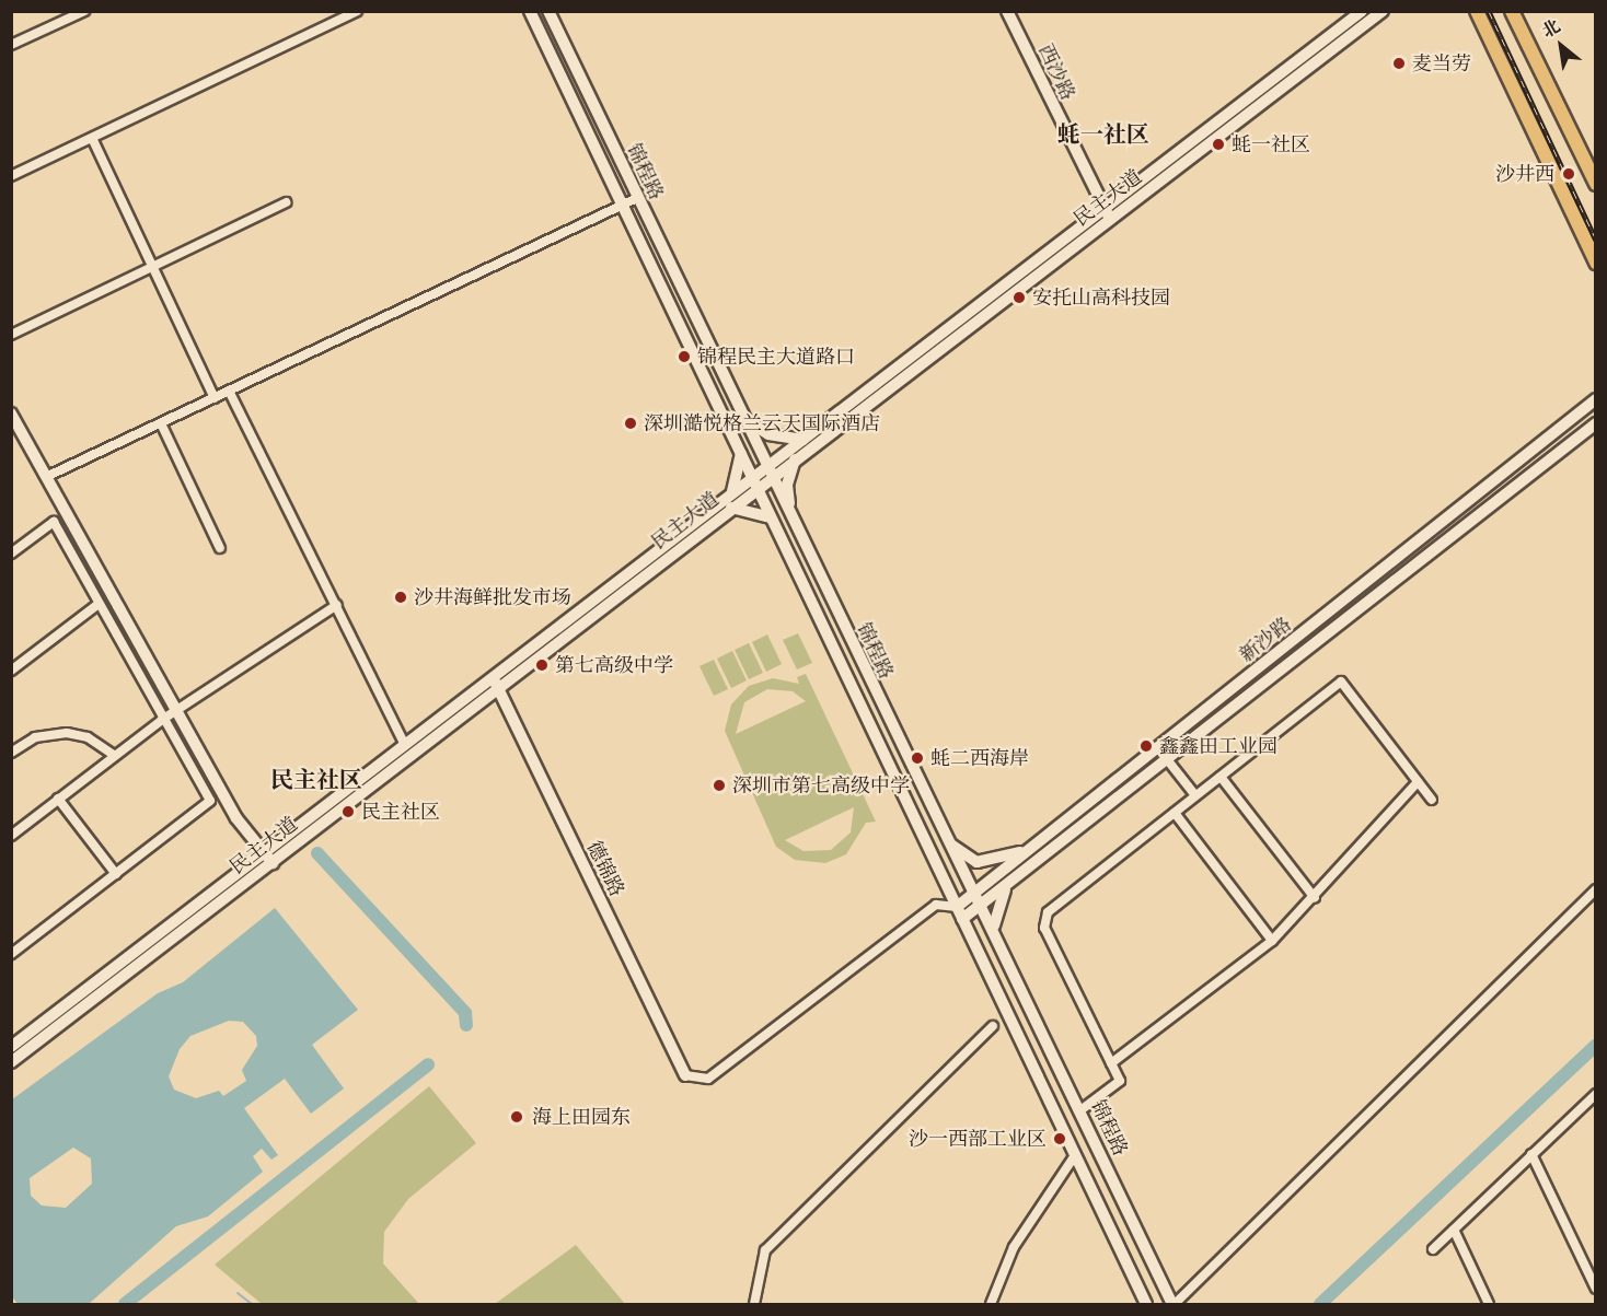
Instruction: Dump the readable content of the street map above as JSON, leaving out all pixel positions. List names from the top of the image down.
{
  "streets": {
    "main road": [
      "西沙路",
      "锦程路",
      "民主大道",
      "新沙路",
      "德锦路"
    ]
  },
  "crossings": [
    ["西沙路", "民主大道"],
    ["锦程路", "民主大道"],
    ["锦程路", "新沙路"],
    ["民主大道", "德锦路"]
  ],
  "districts": ["蚝一社区", "民主社区"],
  "places": [
    "麦当劳",
    "蚝一社区",
    "沙井西",
    "安托山高科技园",
    "锦程民主大道路口",
    "深圳澔悦格兰云天国际酒店",
    "沙井海鲜批发市场",
    "第七高级中学",
    "鑫鑫田工业园",
    "蚝二西海岸",
    "深圳市第七高级中学",
    "民主社区",
    "海上田园东",
    "沙一西部工业区"
  ],
  "north": "top left"
}
